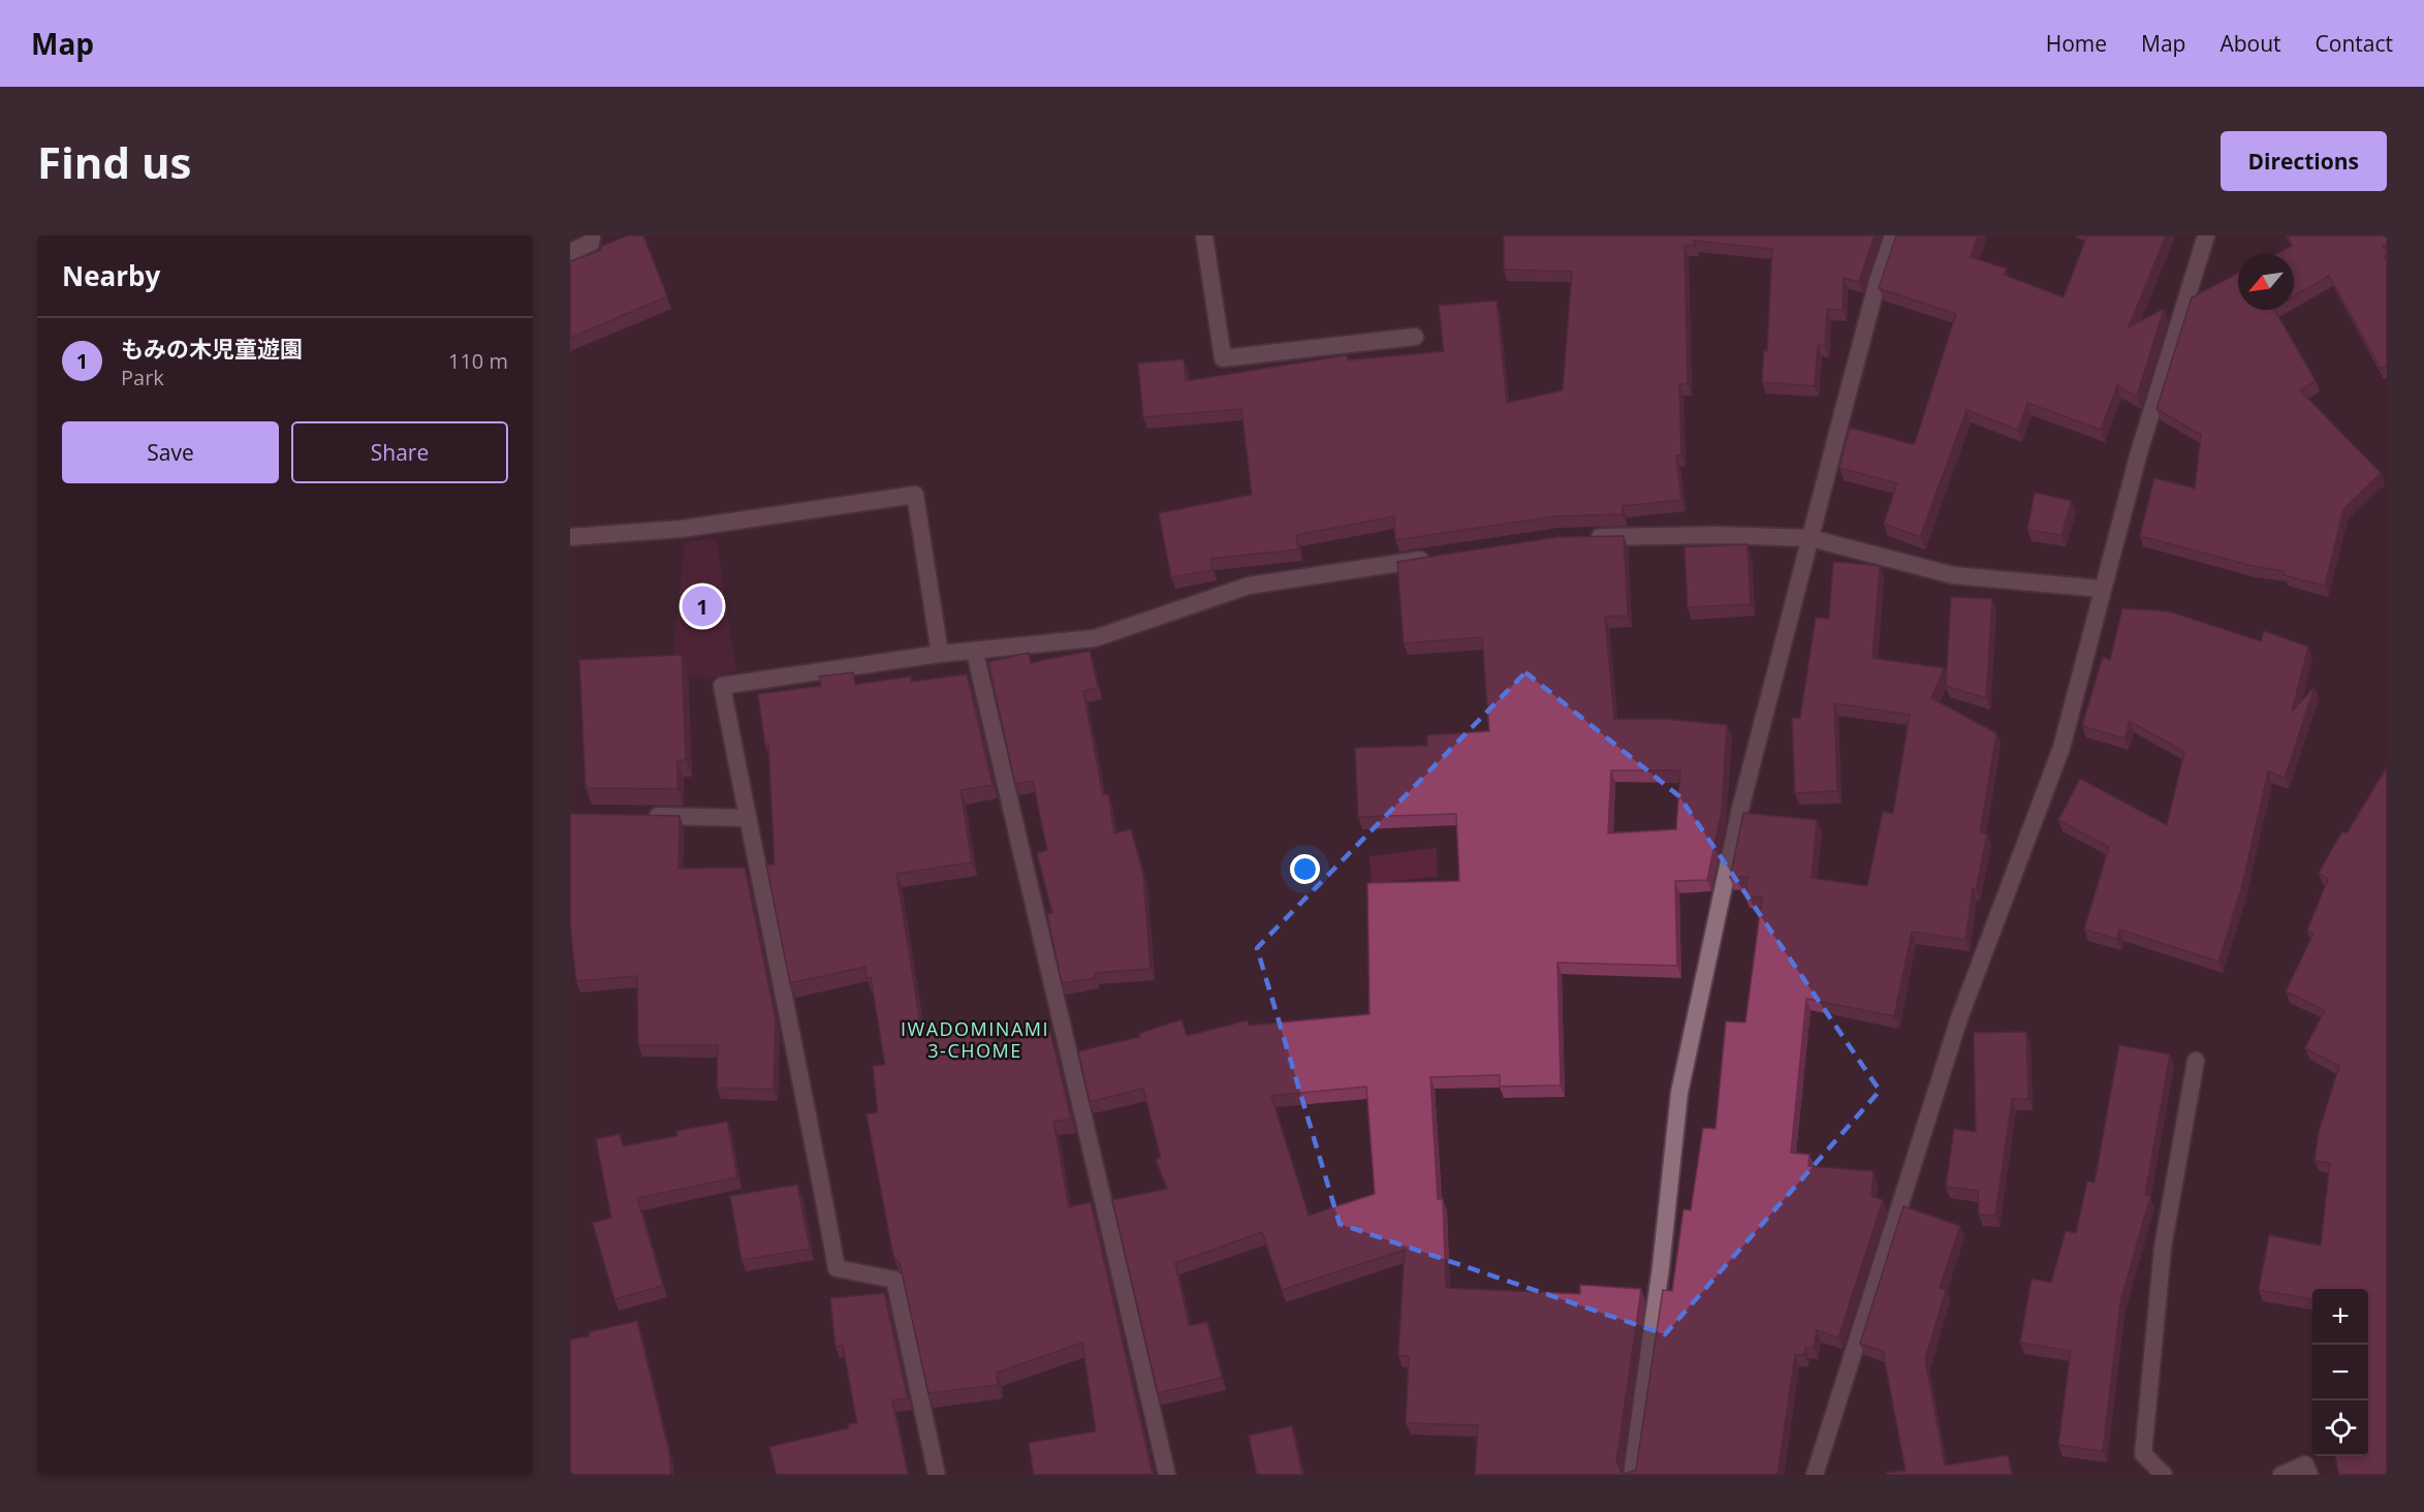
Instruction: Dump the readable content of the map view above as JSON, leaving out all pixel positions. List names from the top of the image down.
{
  "districts": ["IWADOMINAMI 3-CHOME"],
  "north": "bottom left",
  "page": {
    "header": "Map",
    "nav": [
      "Home",
      "Map",
      "About",
      "Contact"
    ],
    "buttons": [
      "Directions",
      ["Save", "Share"]
    ],
    "title": "Find us",
    "heading": "Nearby",
    "list": [
      {
        "mark": "1",
        "name": "もみの木児童遊園",
        "note": "Park",
        "value": "110 m"
      }
    ],
    "pins": "1",
    "map_buttons": ["+", "−"]
  }
}
